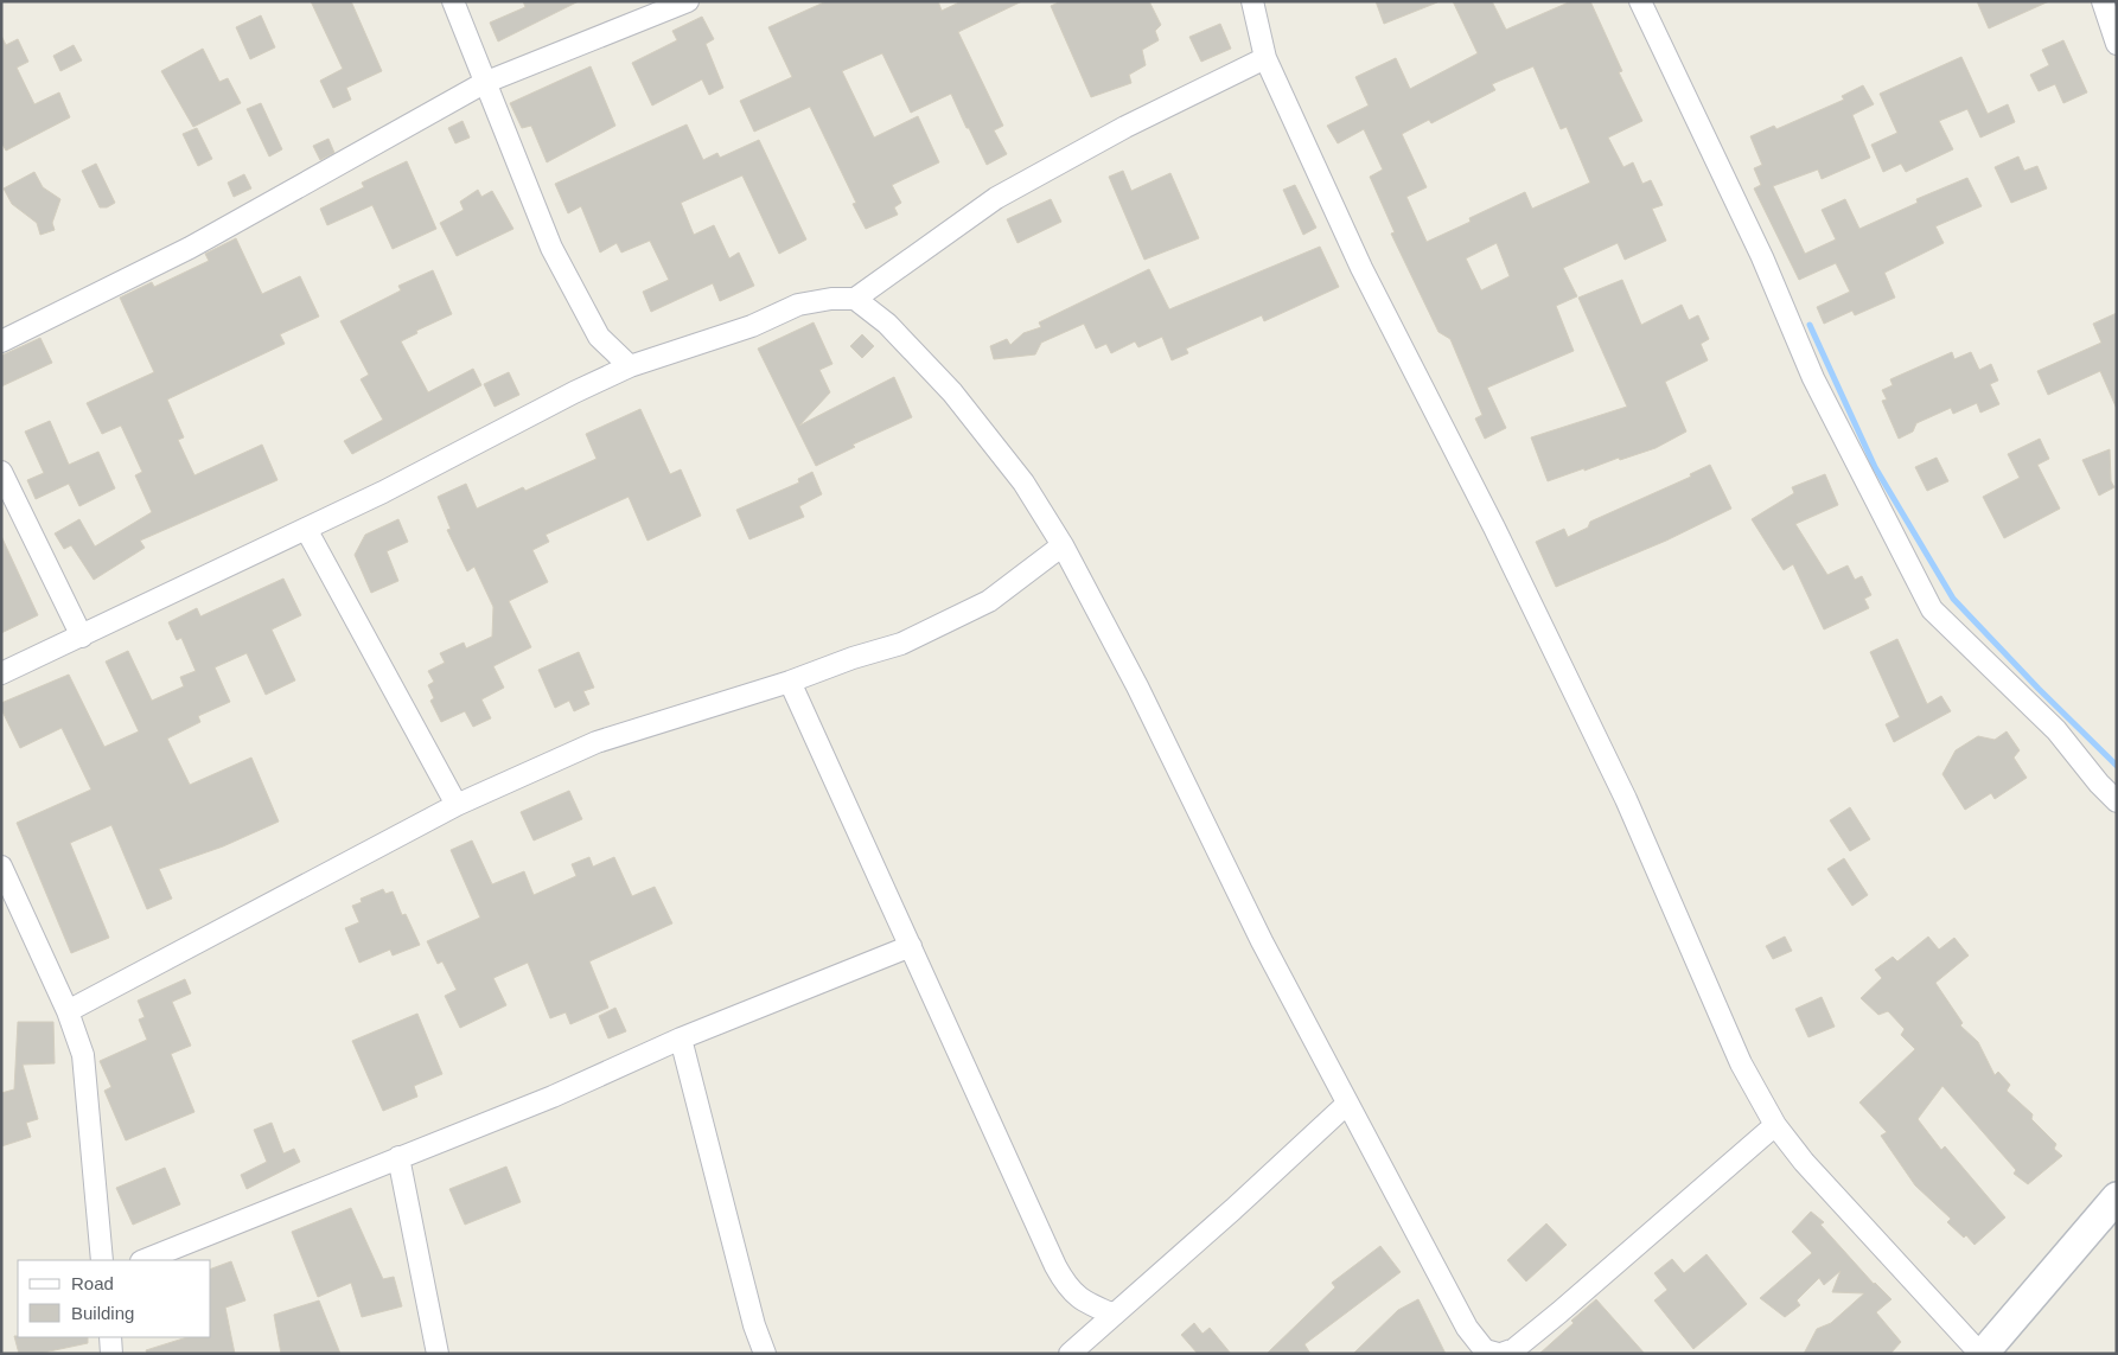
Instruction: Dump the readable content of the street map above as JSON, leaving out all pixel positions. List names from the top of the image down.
{
  "legend": ["Road", "Building"]
}
